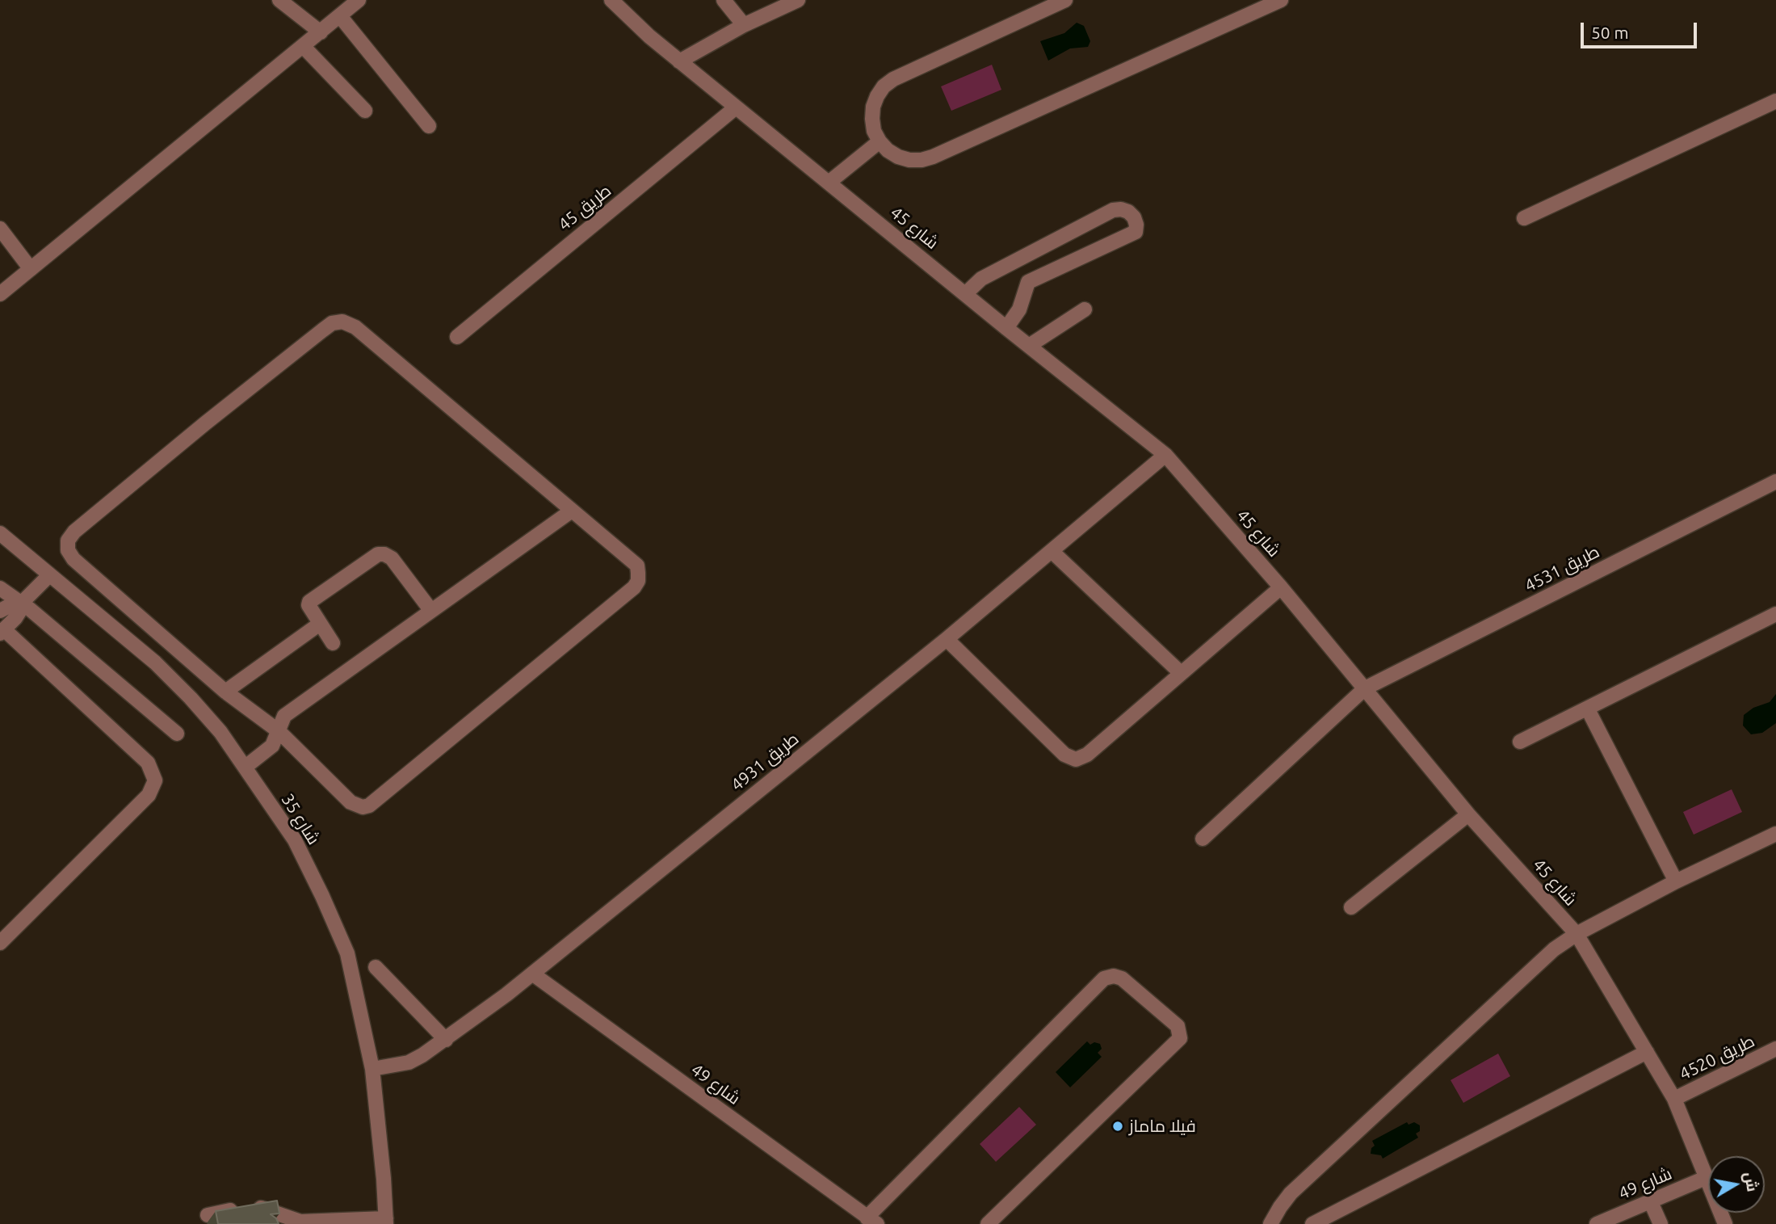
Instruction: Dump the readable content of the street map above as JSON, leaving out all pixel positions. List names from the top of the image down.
{
  "streets": {
    "street": [
      "طريق 45",
      "شارع 45",
      "طريق 4531",
      "طريق 4931",
      "شارع 35",
      "طريق 4520",
      "شارع 49"
    ]
  },
  "crossings": [
    ["طريق 45", "شارع 45"],
    ["شارع 45", "طريق 4531"],
    ["شارع 45", "طريق 4931"],
    ["شارع 45", "طريق 4520"],
    ["شارع 45", "شارع 49"],
    ["طريق 4931", "شارع 35"],
    ["طريق 4931", "شارع 49"]
  ],
  "places": ["فيلا ماماز"],
  "scale_bar": "50 m",
  "north": "right"
}
